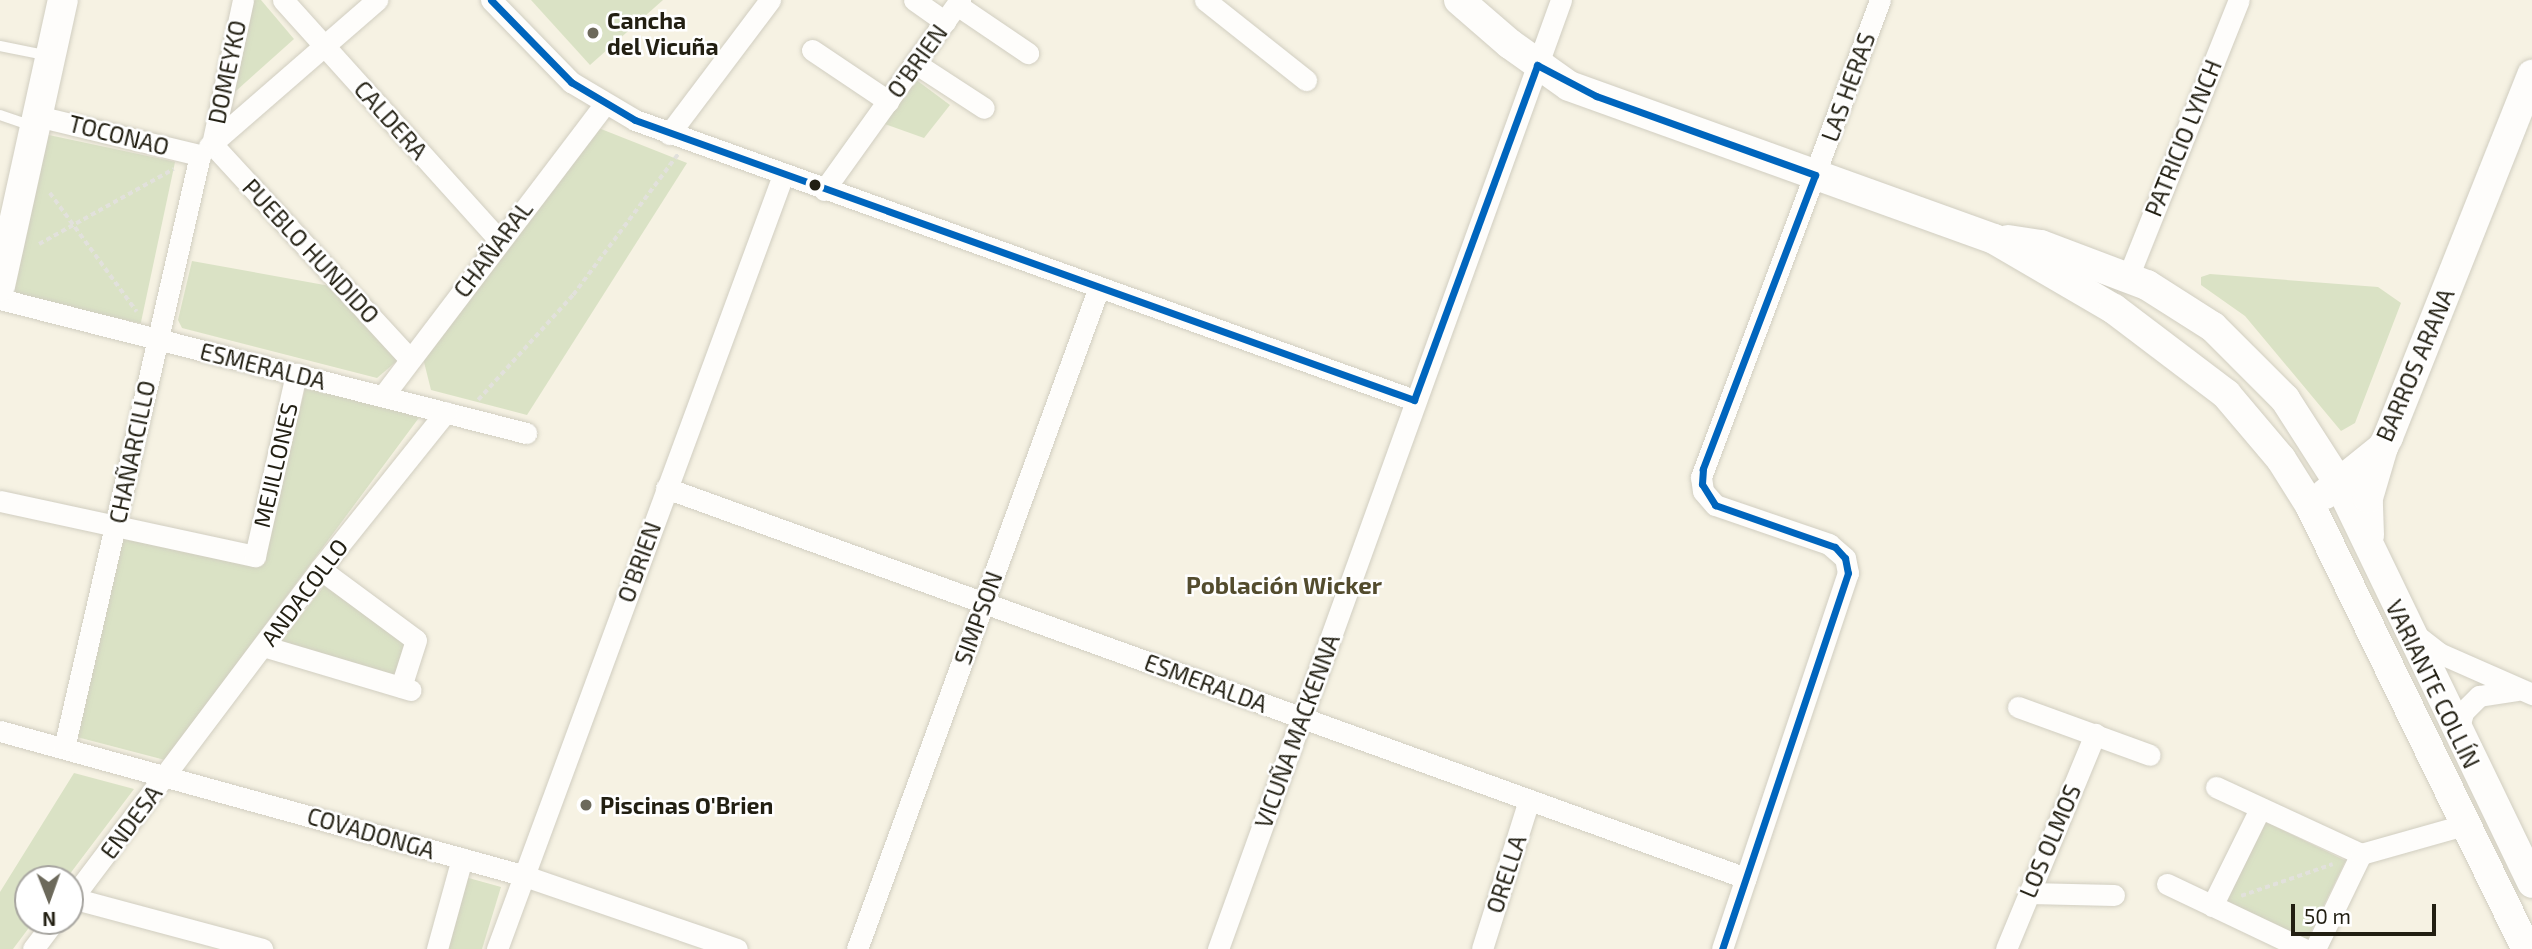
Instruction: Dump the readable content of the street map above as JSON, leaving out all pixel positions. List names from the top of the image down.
{
  "streets": {
    "main road": ["BARROS ARANA", "VARIANTE COLLÍN"],
    "street": [
      "O'BRIEN",
      "DOMEYKO",
      "LAS HERAS",
      "CALDERA",
      "TOCONAO",
      "PATRICIO LYNCH",
      "CHAÑARAL",
      "PUEBLO HUNDIDO",
      "ESMERALDA",
      "CHAÑARCILLO",
      "MEJILLONES",
      "ANDACOLLO",
      "SIMPSON",
      "VICUÑA MACKENNA",
      "ENDESA",
      "COVADONGA",
      "LOS OLMOS",
      "ORELLA"
    ]
  },
  "crossings": [
    ["O'BRIEN", "ESMERALDA"],
    ["O'BRIEN", "COVADONGA"],
    ["DOMEYKO", "TOCONAO"],
    ["DOMEYKO", "PUEBLO HUNDIDO"],
    ["DOMEYKO", "CHAÑARCILLO"],
    ["LAS HERAS", "ESMERALDA"],
    ["CALDERA", "CHAÑARAL"],
    ["TOCONAO", "PUEBLO HUNDIDO"],
    ["TOCONAO", "CHAÑARCILLO"],
    ["PATRICIO LYNCH", "VARIANTE COLLÍN"],
    ["CHAÑARAL", "PUEBLO HUNDIDO"],
    ["CHAÑARAL", "ESMERALDA"],
    ["PUEBLO HUNDIDO", "CHAÑARCILLO"],
    ["BARROS ARANA", "VARIANTE COLLÍN"],
    ["ESMERALDA", "CHAÑARCILLO"],
    ["ESMERALDA", "MEJILLONES"],
    ["ESMERALDA", "ANDACOLLO"],
    ["ESMERALDA", "SIMPSON"],
    ["ESMERALDA", "VICUÑA MACKENNA"],
    ["ESMERALDA", "ORELLA"],
    ["CHAÑARCILLO", "MEJILLONES"],
    ["CHAÑARCILLO", "COVADONGA"],
    ["ANDACOLLO", "ENDESA"],
    ["ANDACOLLO", "COVADONGA"],
    ["ENDESA", "COVADONGA"]
  ],
  "districts": ["Población Wicker"],
  "places": ["Cancha del Vicuña", "Piscinas O'Brien"],
  "scale_bar": "50 m",
  "north": "bottom"
}
